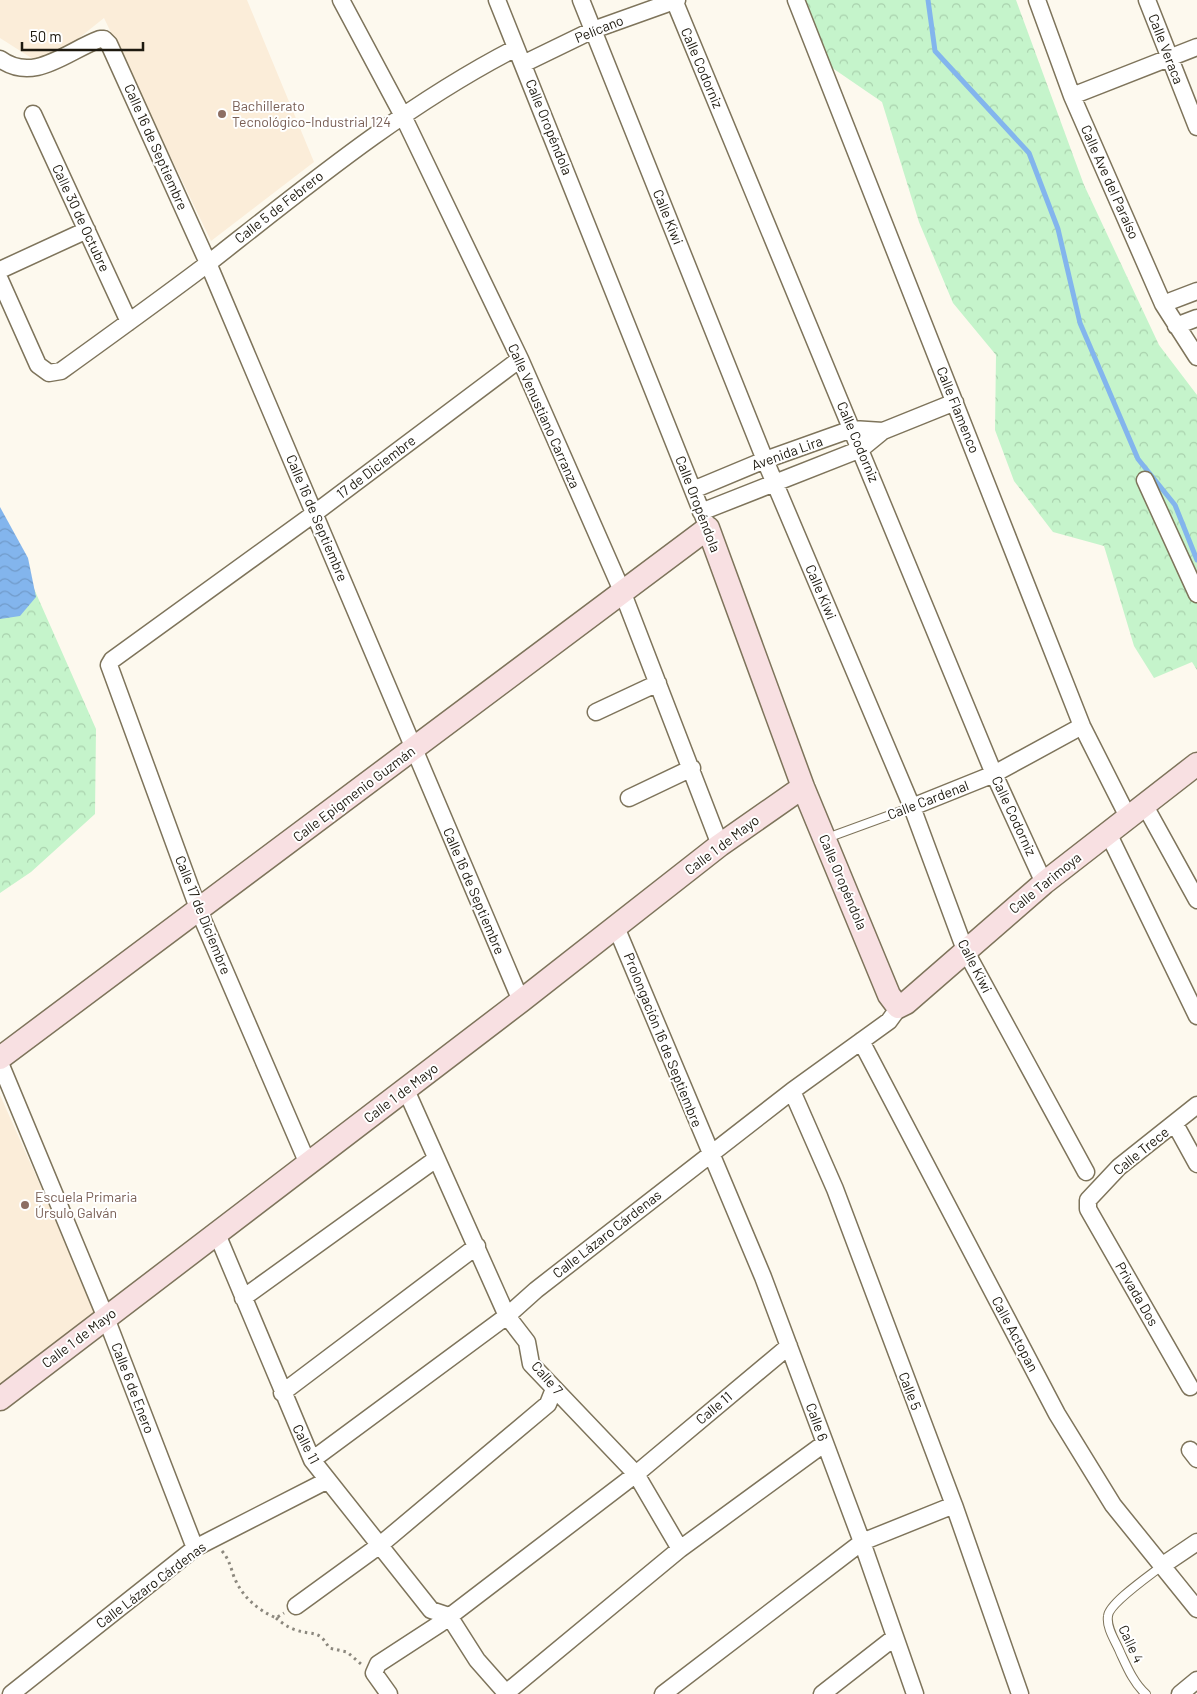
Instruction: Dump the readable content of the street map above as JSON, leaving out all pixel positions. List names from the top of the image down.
{
  "streets": {
    "street": [
      "Pelícano",
      "Calle Veraca",
      "Calle Codorniz",
      "Calle Oropéndola",
      "Calle 16 de Septiembre",
      "Calle Ave del Paraíso",
      "Calle 5 de Febrero",
      "Calle Kiwi",
      "Calle 30 de Octubre",
      "Calle Flamenco",
      "Calle Venustiano Carranza",
      "Avenida Lira",
      "17 de Diciembre",
      "Calle Epigmenio Guzmán",
      "Calle Cardenal",
      "Calle 1 de Mayo",
      "Calle Tarimoya",
      "Calle 17 de Diciembre",
      "Prolongación 16 de Septiembre",
      "Calle Trece",
      "Calle Lázaro Cárdenas",
      "Privada Dos",
      "Calle Actopan",
      "Calle 7",
      "Calle 6 de Enero",
      "Calle 5",
      "Calle 11",
      "Calle 6"
    ],
    "lane": ["Calle 4"]
  },
  "crossings": [
    ["Pelícano", "Calle Codorniz"],
    ["Pelícano", "Calle Oropéndola"],
    ["Pelícano", "Calle Kiwi"],
    ["Calle Codorniz", "Avenida Lira"],
    ["Calle Codorniz", "Calle Cardenal"],
    ["Calle Codorniz", "Calle Tarimoya"],
    ["Calle Oropéndola", "Calle 5 de Febrero"],
    ["Calle Oropéndola", "Avenida Lira"],
    ["Calle Oropéndola", "Calle Epigmenio Guzmán"],
    ["Calle Oropéndola", "Calle Cardenal"],
    ["Calle Oropéndola", "Calle 1 de Mayo"],
    ["Calle Oropéndola", "Calle Tarimoya"],
    ["Calle Oropéndola", "Calle Lázaro Cárdenas"],
    ["Calle 16 de Septiembre", "Calle 5 de Febrero"],
    ["Calle 16 de Septiembre", "17 de Diciembre"],
    ["Calle 16 de Septiembre", "Calle Epigmenio Guzmán"],
    ["Calle 16 de Septiembre", "Calle 1 de Mayo"],
    ["Calle 5 de Febrero", "Calle 30 de Octubre"],
    ["Calle 5 de Febrero", "Calle Venustiano Carranza"],
    ["Calle Kiwi", "Avenida Lira"],
    ["Calle Kiwi", "Calle Cardenal"],
    ["Calle Kiwi", "Calle Tarimoya"],
    ["Calle Flamenco", "Avenida Lira"],
    ["Calle Flamenco", "Calle Cardenal"],
    ["Calle Flamenco", "Calle Tarimoya"],
    ["Calle Venustiano Carranza", "17 de Diciembre"],
    ["Calle Venustiano Carranza", "Calle Epigmenio Guzmán"],
    ["Calle Venustiano Carranza", "Calle 1 de Mayo"],
    ["Avenida Lira", "Calle Epigmenio Guzmán"],
    ["17 de Diciembre", "Calle 17 de Diciembre"],
    ["Calle Epigmenio Guzmán", "Calle 17 de Diciembre"],
    ["Calle 1 de Mayo", "Calle 17 de Diciembre"],
    ["Calle 1 de Mayo", "Prolongación 16 de Septiembre"],
    ["Calle 1 de Mayo", "Calle 7"],
    ["Calle 1 de Mayo", "Calle 6 de Enero"],
    ["Calle 1 de Mayo", "Calle 11"],
    ["Calle Tarimoya", "Calle Lázaro Cárdenas"],
    ["Prolongación 16 de Septiembre", "Calle Lázaro Cárdenas"],
    ["Prolongación 16 de Septiembre", "Calle 6"],
    ["Calle Trece", "Privada Dos"],
    ["Calle Lázaro Cárdenas", "Calle Actopan"],
    ["Calle Lázaro Cárdenas", "Calle 7"],
    ["Calle Lázaro Cárdenas", "Calle 6 de Enero"],
    ["Calle Lázaro Cárdenas", "Calle 5"],
    ["Calle Lázaro Cárdenas", "Calle 11"],
    ["Calle Lázaro Cárdenas", "Calle 6"],
    ["Calle Actopan", "Calle 4"],
    ["Calle 7", "Calle 11"],
    ["Calle 11", "Calle 6"]
  ],
  "places": ["Bachillerato Tecnológico-Industrial 124", "Escuela Primaria Úrsulo Galván"],
  "scale_bar": "50 m"
}
